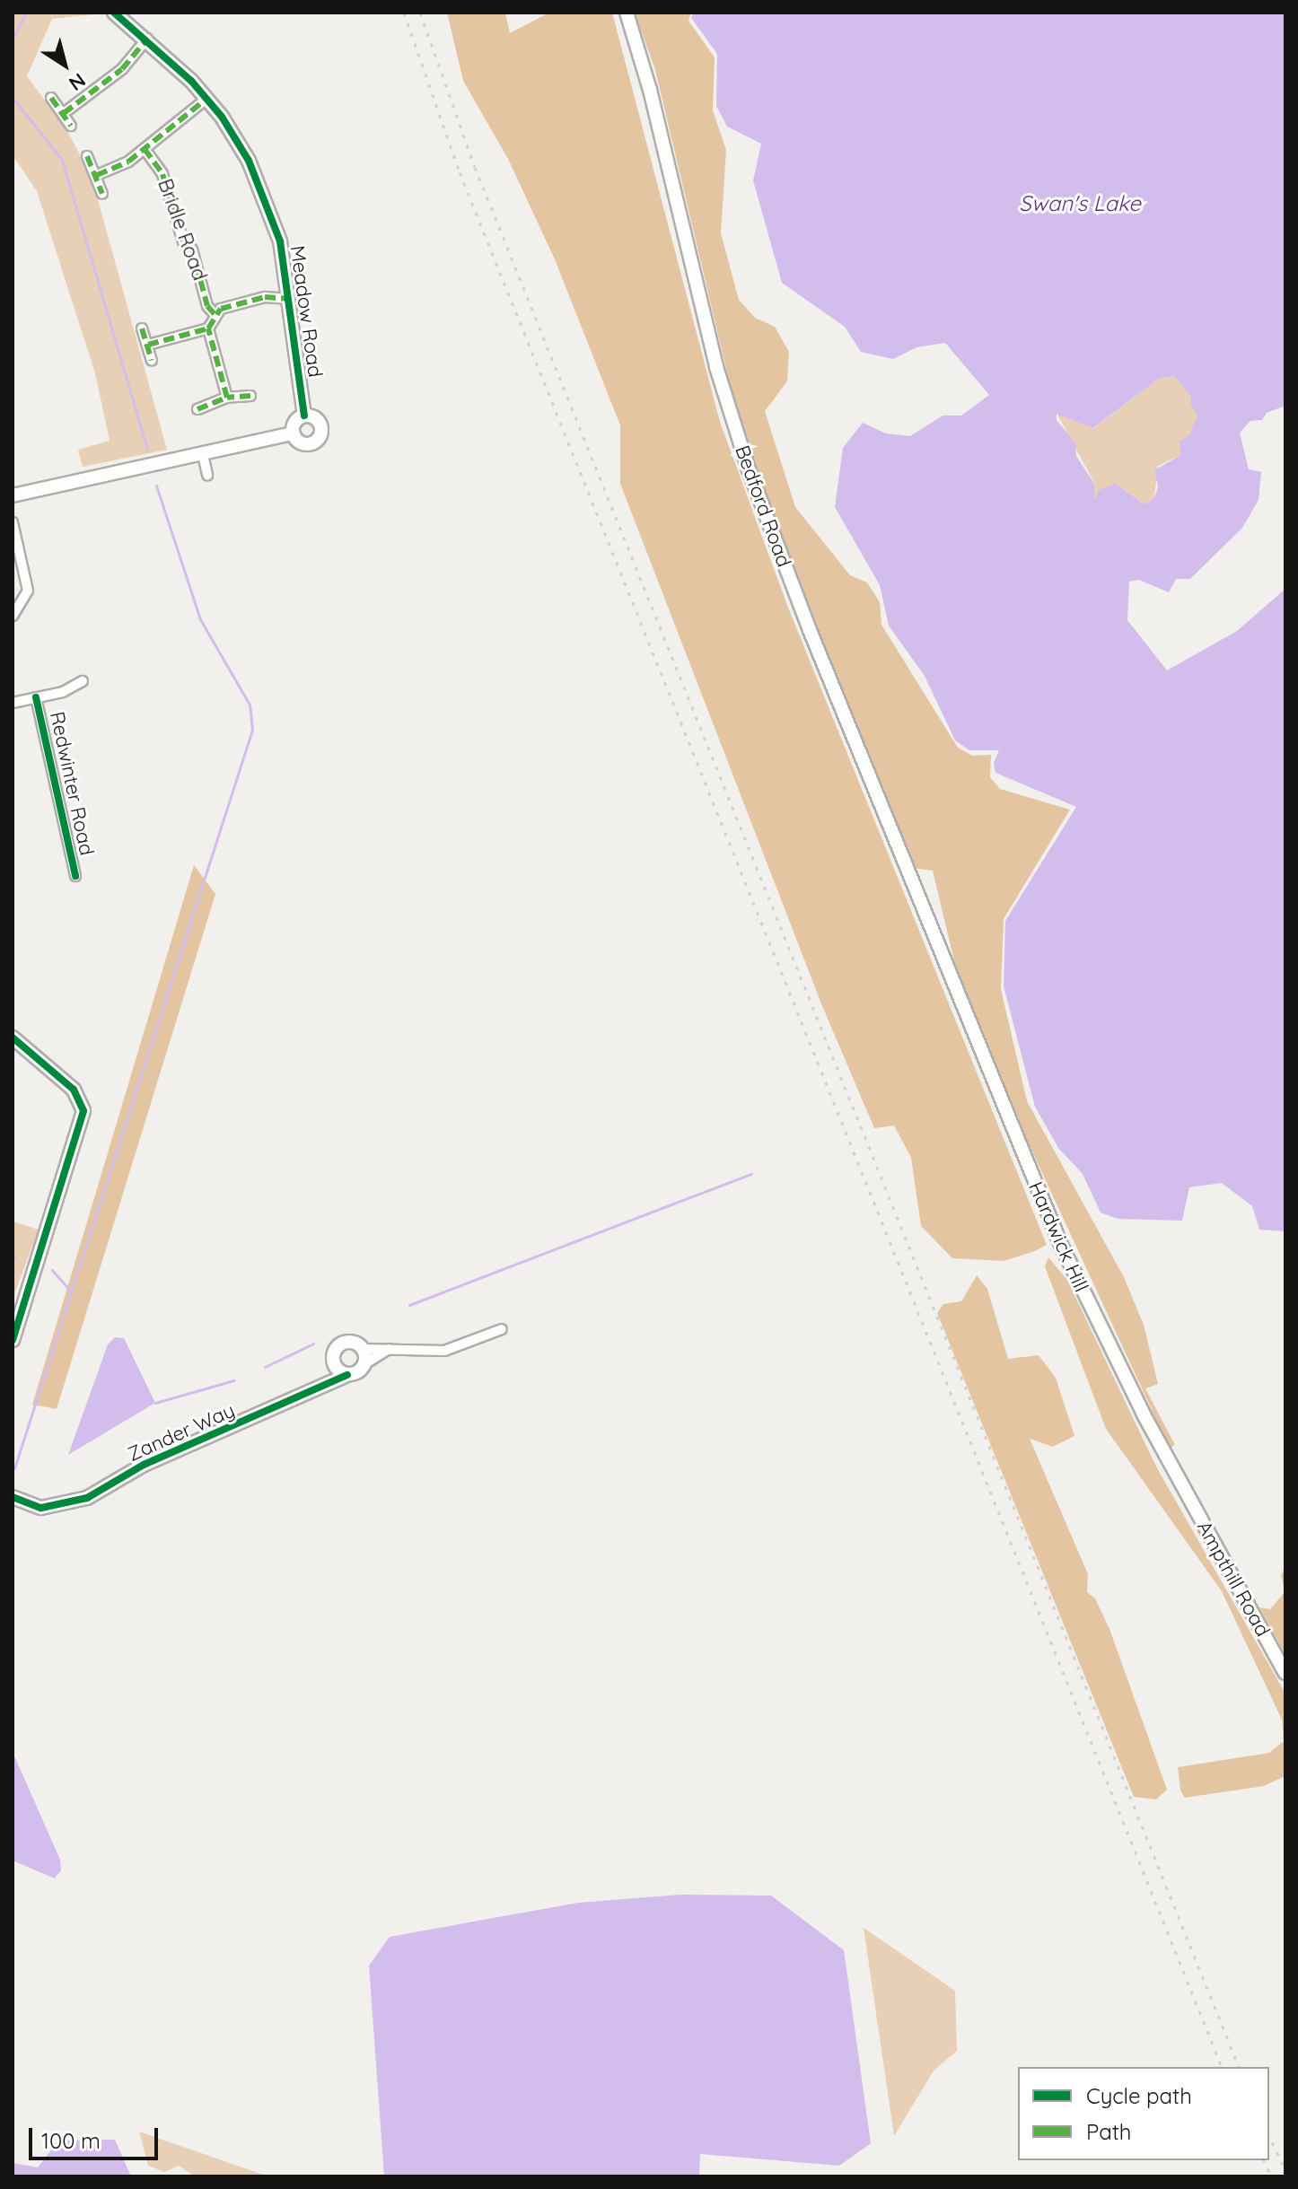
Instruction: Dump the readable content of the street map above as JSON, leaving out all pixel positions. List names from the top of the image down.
{
  "streets": {
    "main road": [
      "Meadow Road",
      "Bedford Road",
      "Hardwick Hill",
      "Zander Way",
      "Ampthill Road"
    ],
    "street": ["Bridle Road", "Redwinter Road"]
  },
  "crossings": [
    ["Bedford Road", "Hardwick Hill"],
    ["Hardwick Hill", "Ampthill Road"]
  ],
  "water": ["Swan's Lake"],
  "legend": ["Cycle path", "Path"],
  "scale_bar": "100 m",
  "north": "bottom right"
}
